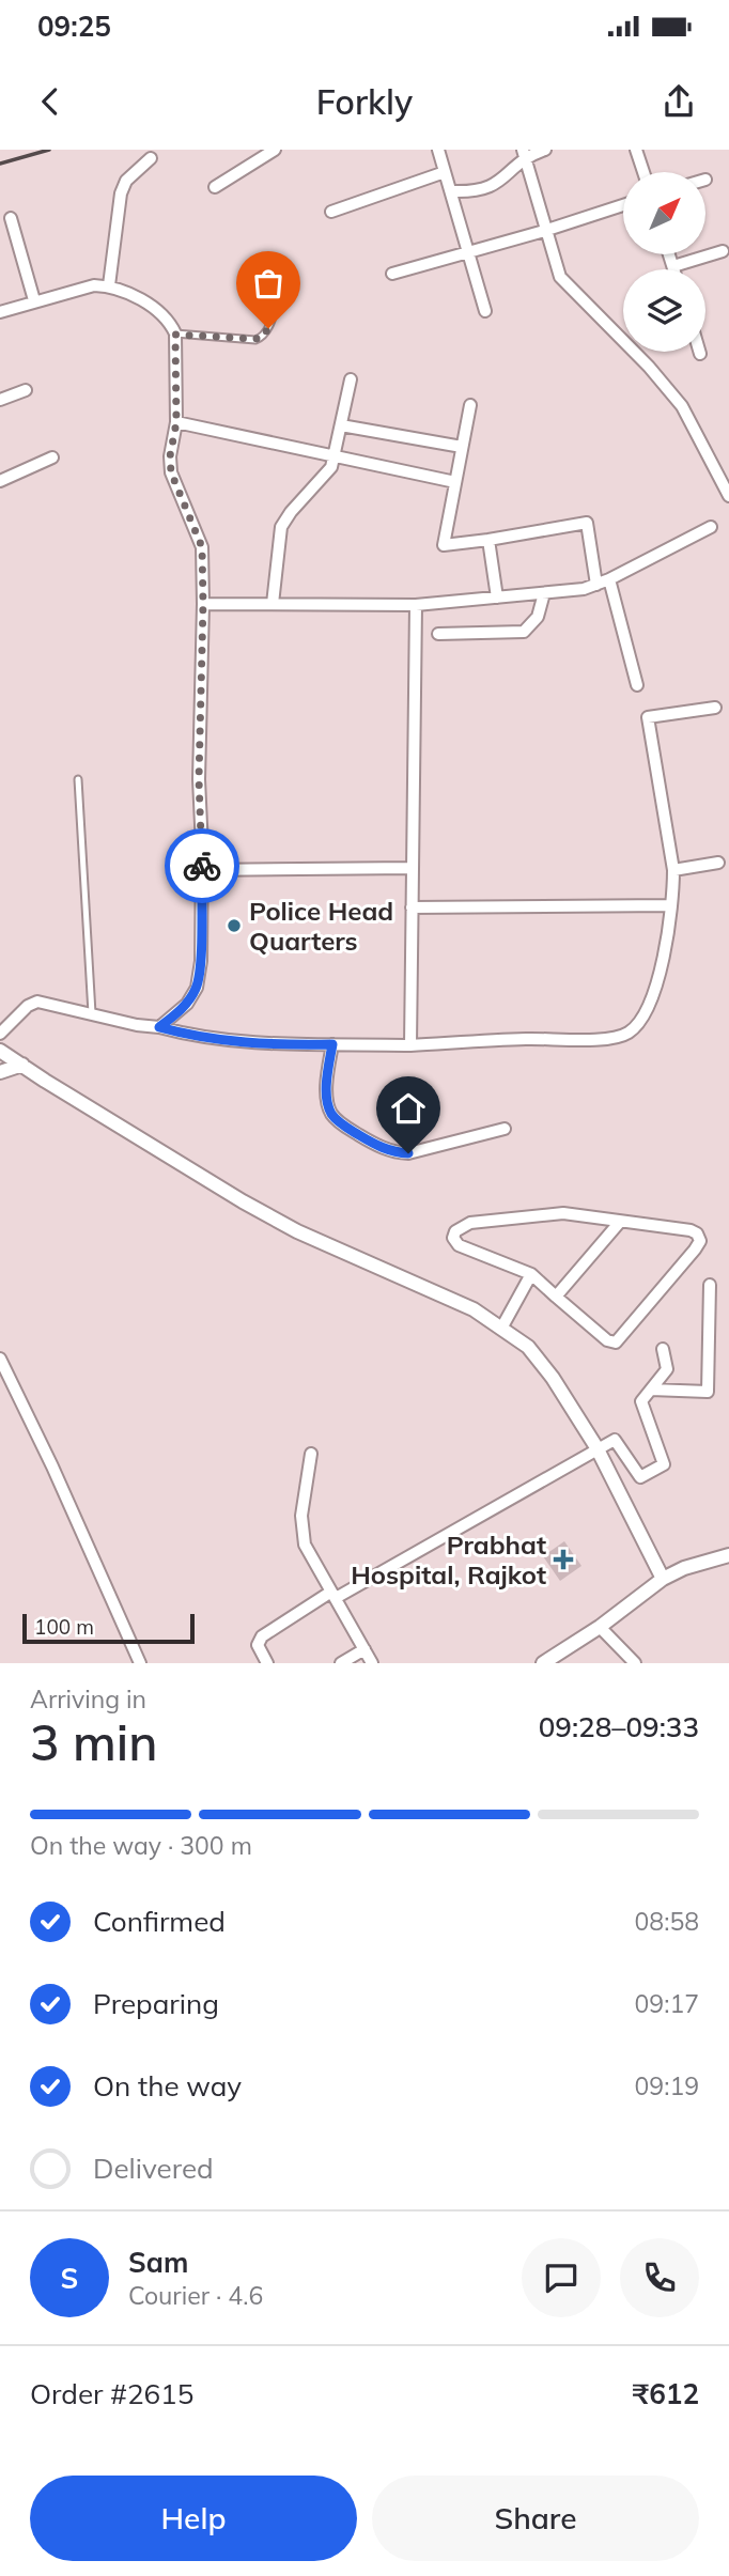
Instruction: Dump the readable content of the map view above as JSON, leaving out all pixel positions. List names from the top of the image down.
{
  "places": {
    "other": ["Police Head Quarters"],
    "health": ["Prabhat Hospital, Rajkot"]
  },
  "scale_bar": "100 m",
  "north": "top right",
  "page": {
    "status": "09:25",
    "header": "Forkly",
    "scale": "100 m",
    "heading": ["3 min", "Arriving in", "09:28–09:33"],
    "panel": [
      "Sam",
      "Courier · 4.6",
      "Order #2615",
      "₹612"
    ],
    "bar": "On the way · 300 m",
    "list": [
      ["Confirmed", "08:58"],
      ["Preparing", "09:17"],
      ["On the way", "09:19"],
      "Delivered"
    ],
    "round": "S",
    "buttons": ["Help", "Share"]
  }
}
